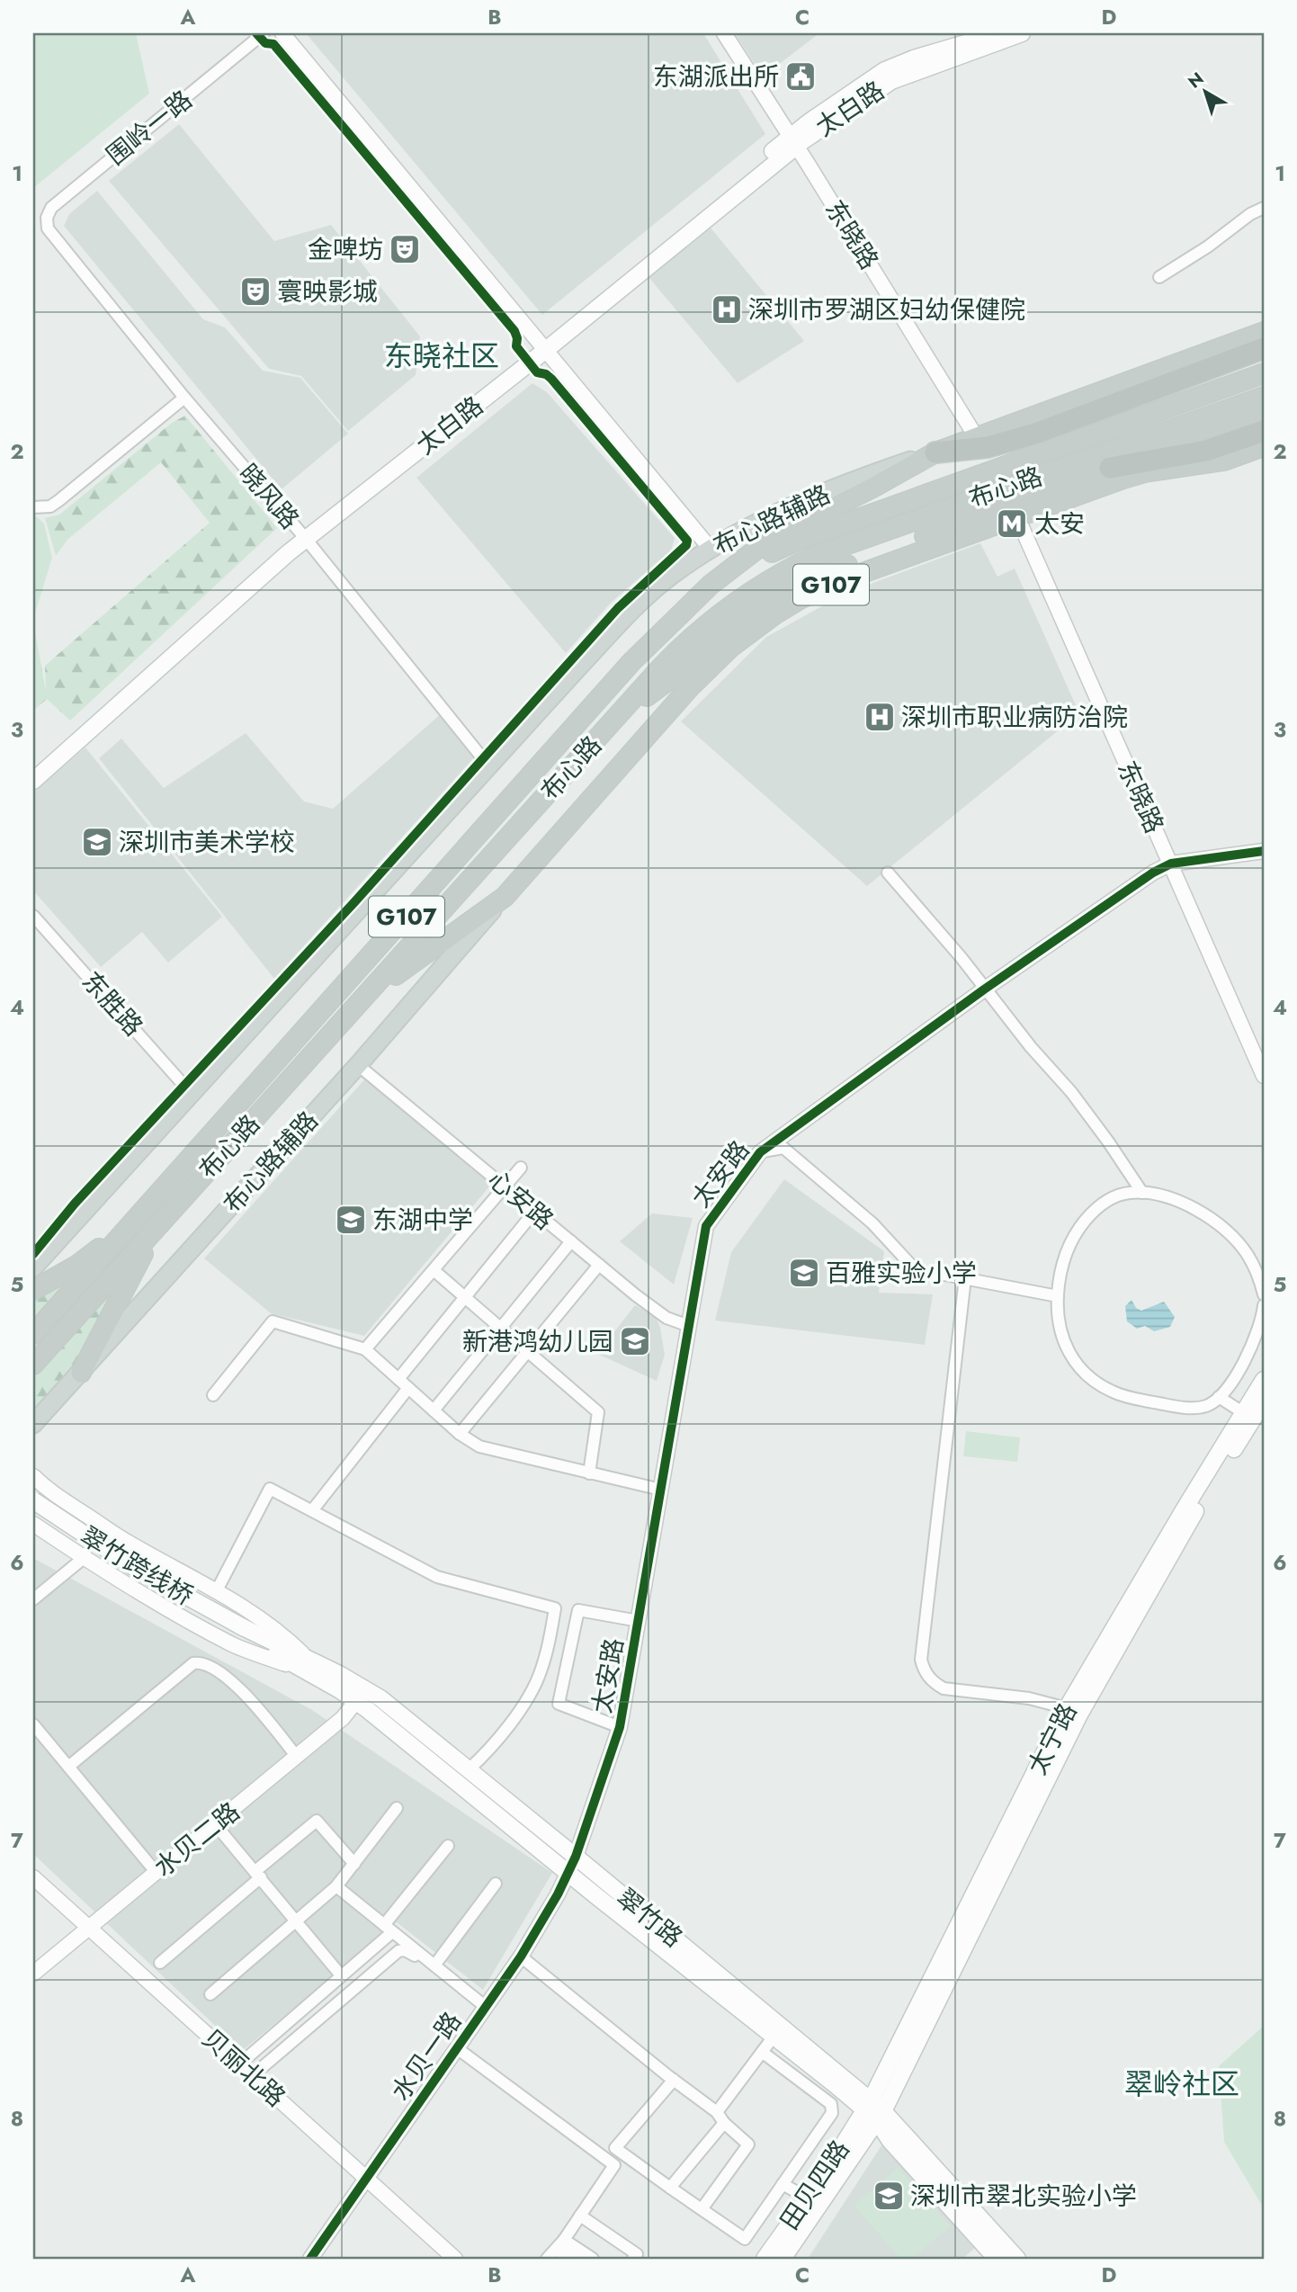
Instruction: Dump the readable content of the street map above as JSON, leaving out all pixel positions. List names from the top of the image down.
{
  "streets": {
    "highway": ["布心路", "布心路辅路", "G107"],
    "main road": [
      "太白路",
      "翠竹跨线桥",
      "太宁路",
      "翠竹路",
      "田贝四路"
    ],
    "street": [
      "围岭一路",
      "东晓路",
      "晓风路",
      "东胜路",
      "太安路",
      "心安路",
      "水贝二路",
      "水贝一路",
      "贝丽北路"
    ]
  },
  "crossings": [
    ["太白路", "东晓路"],
    ["太白路", "晓风路"],
    ["围岭一路", "晓风路"],
    ["东晓路", "布心路辅路"],
    ["东晓路", "太安路"],
    ["布心路", "布心路辅路"],
    ["晓风路", "布心路辅路"],
    ["布心路辅路", "东胜路"],
    ["布心路辅路", "心安路"],
    ["太安路", "心安路"],
    ["太安路", "翠竹路"],
    ["太安路", "水贝一路"],
    ["翠竹跨线桥", "翠竹路"],
    ["太宁路", "翠竹路"],
    ["太宁路", "田贝四路"],
    ["水贝二路", "翠竹路"],
    ["水贝二路", "贝丽北路"],
    ["翠竹路", "水贝一路"],
    ["翠竹路", "田贝四路"],
    ["水贝一路", "贝丽北路"]
  ],
  "districts": ["东晓社区", "翠岭社区"],
  "places": {
    "public building": ["东湖派出所"],
    "theatre": ["金啤坊", "寰映影城"],
    "hospital": ["深圳市罗湖区妇幼保健院", "深圳市职业病防治院"],
    "metro station": ["太安"],
    "school or university": [
      "深圳市美术学校",
      "东湖中学",
      "百雅实验小学",
      "新港鸿幼儿园",
      "深圳市翠北实验小学"
    ]
  },
  "north": "top left",
  "grid": {
    "columns": [
      "A",
      "B",
      "C",
      "D"
    ],
    "rows": [
      "1",
      "2",
      "3",
      "4",
      "5",
      "6",
      "7",
      "8"
    ]
  }
}
